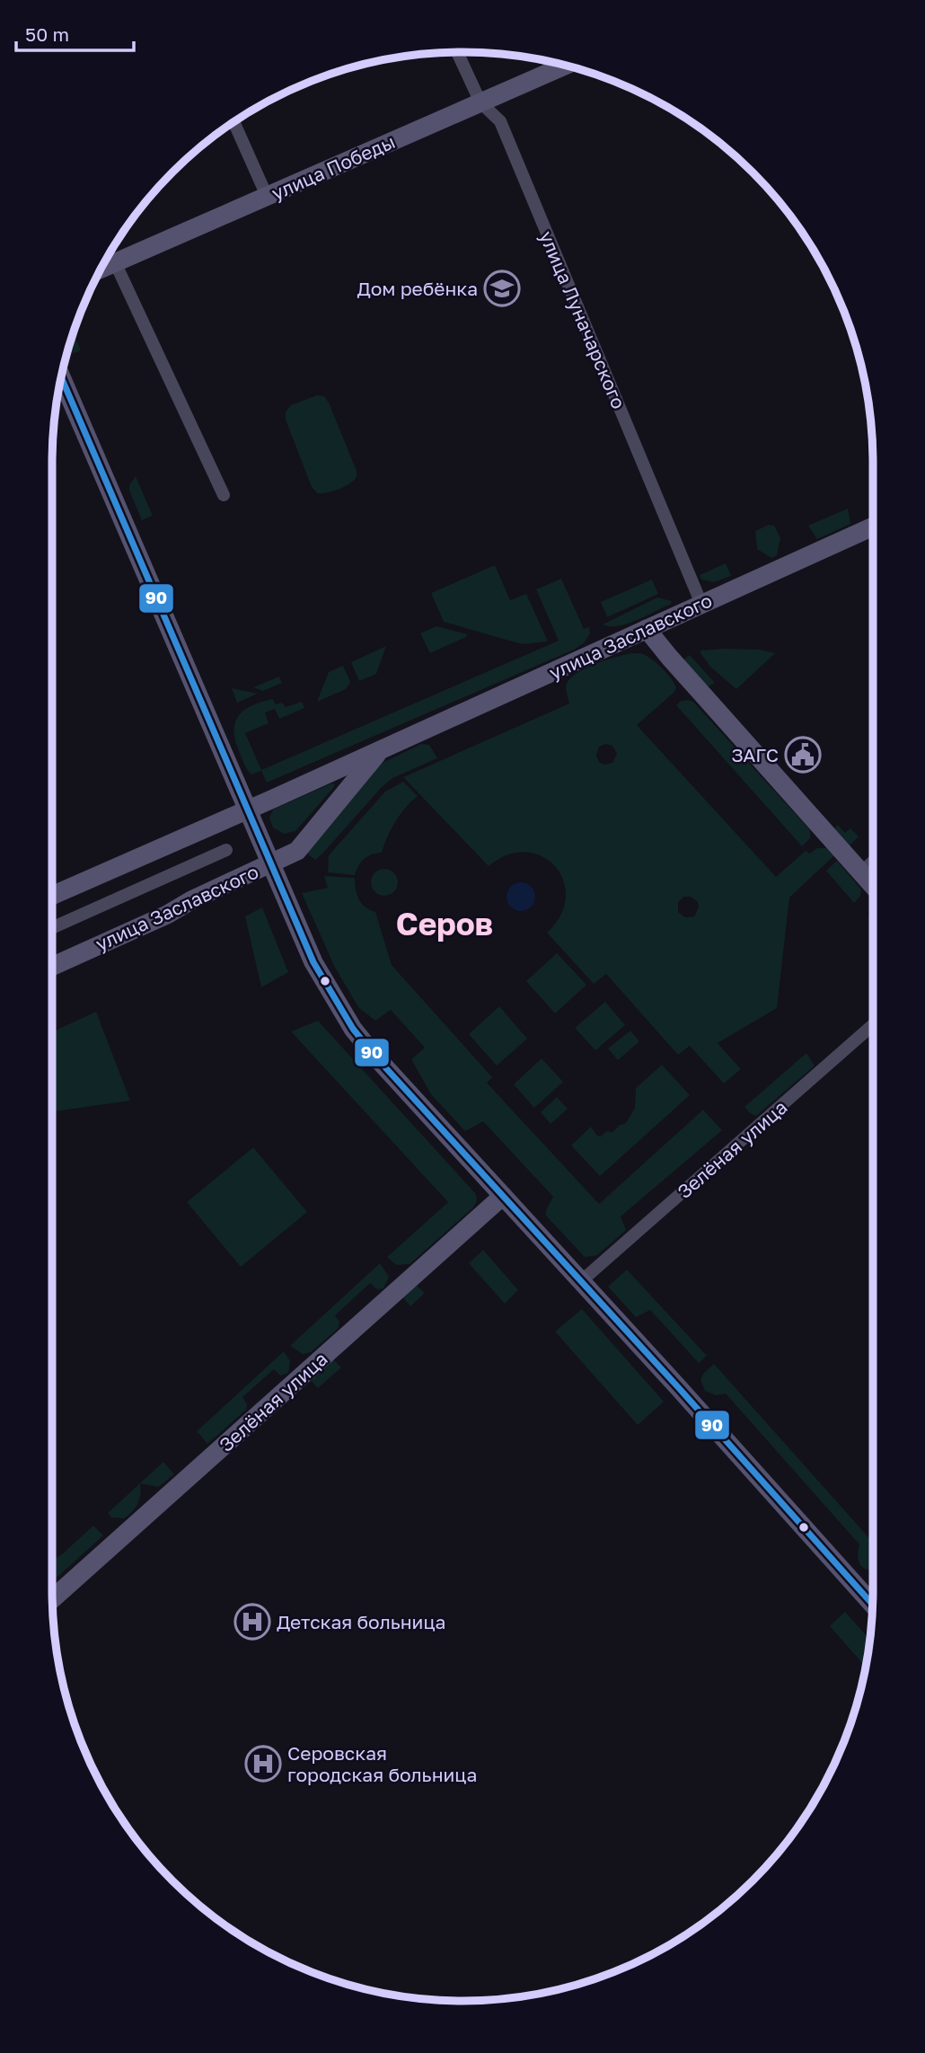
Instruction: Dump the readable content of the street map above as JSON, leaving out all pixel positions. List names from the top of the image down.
{
  "streets": {
    "street": [
      "улица Победы",
      "улица Луначарского",
      "улица Заславского",
      "Зелёная улица"
    ]
  },
  "crossings": [
    ["улица Победы", "улица Луначарского"],
    ["улица Луначарского", "улица Заславского"]
  ],
  "districts": ["Серов"],
  "places": {
    "school or university": ["Дом ребёнка"],
    "public building": ["ЗАГС"],
    "hospital": ["Детская больница", "Серовская городская больница"]
  },
  "lines": ["transit line 90"],
  "scale_bar": "50 m"
}
